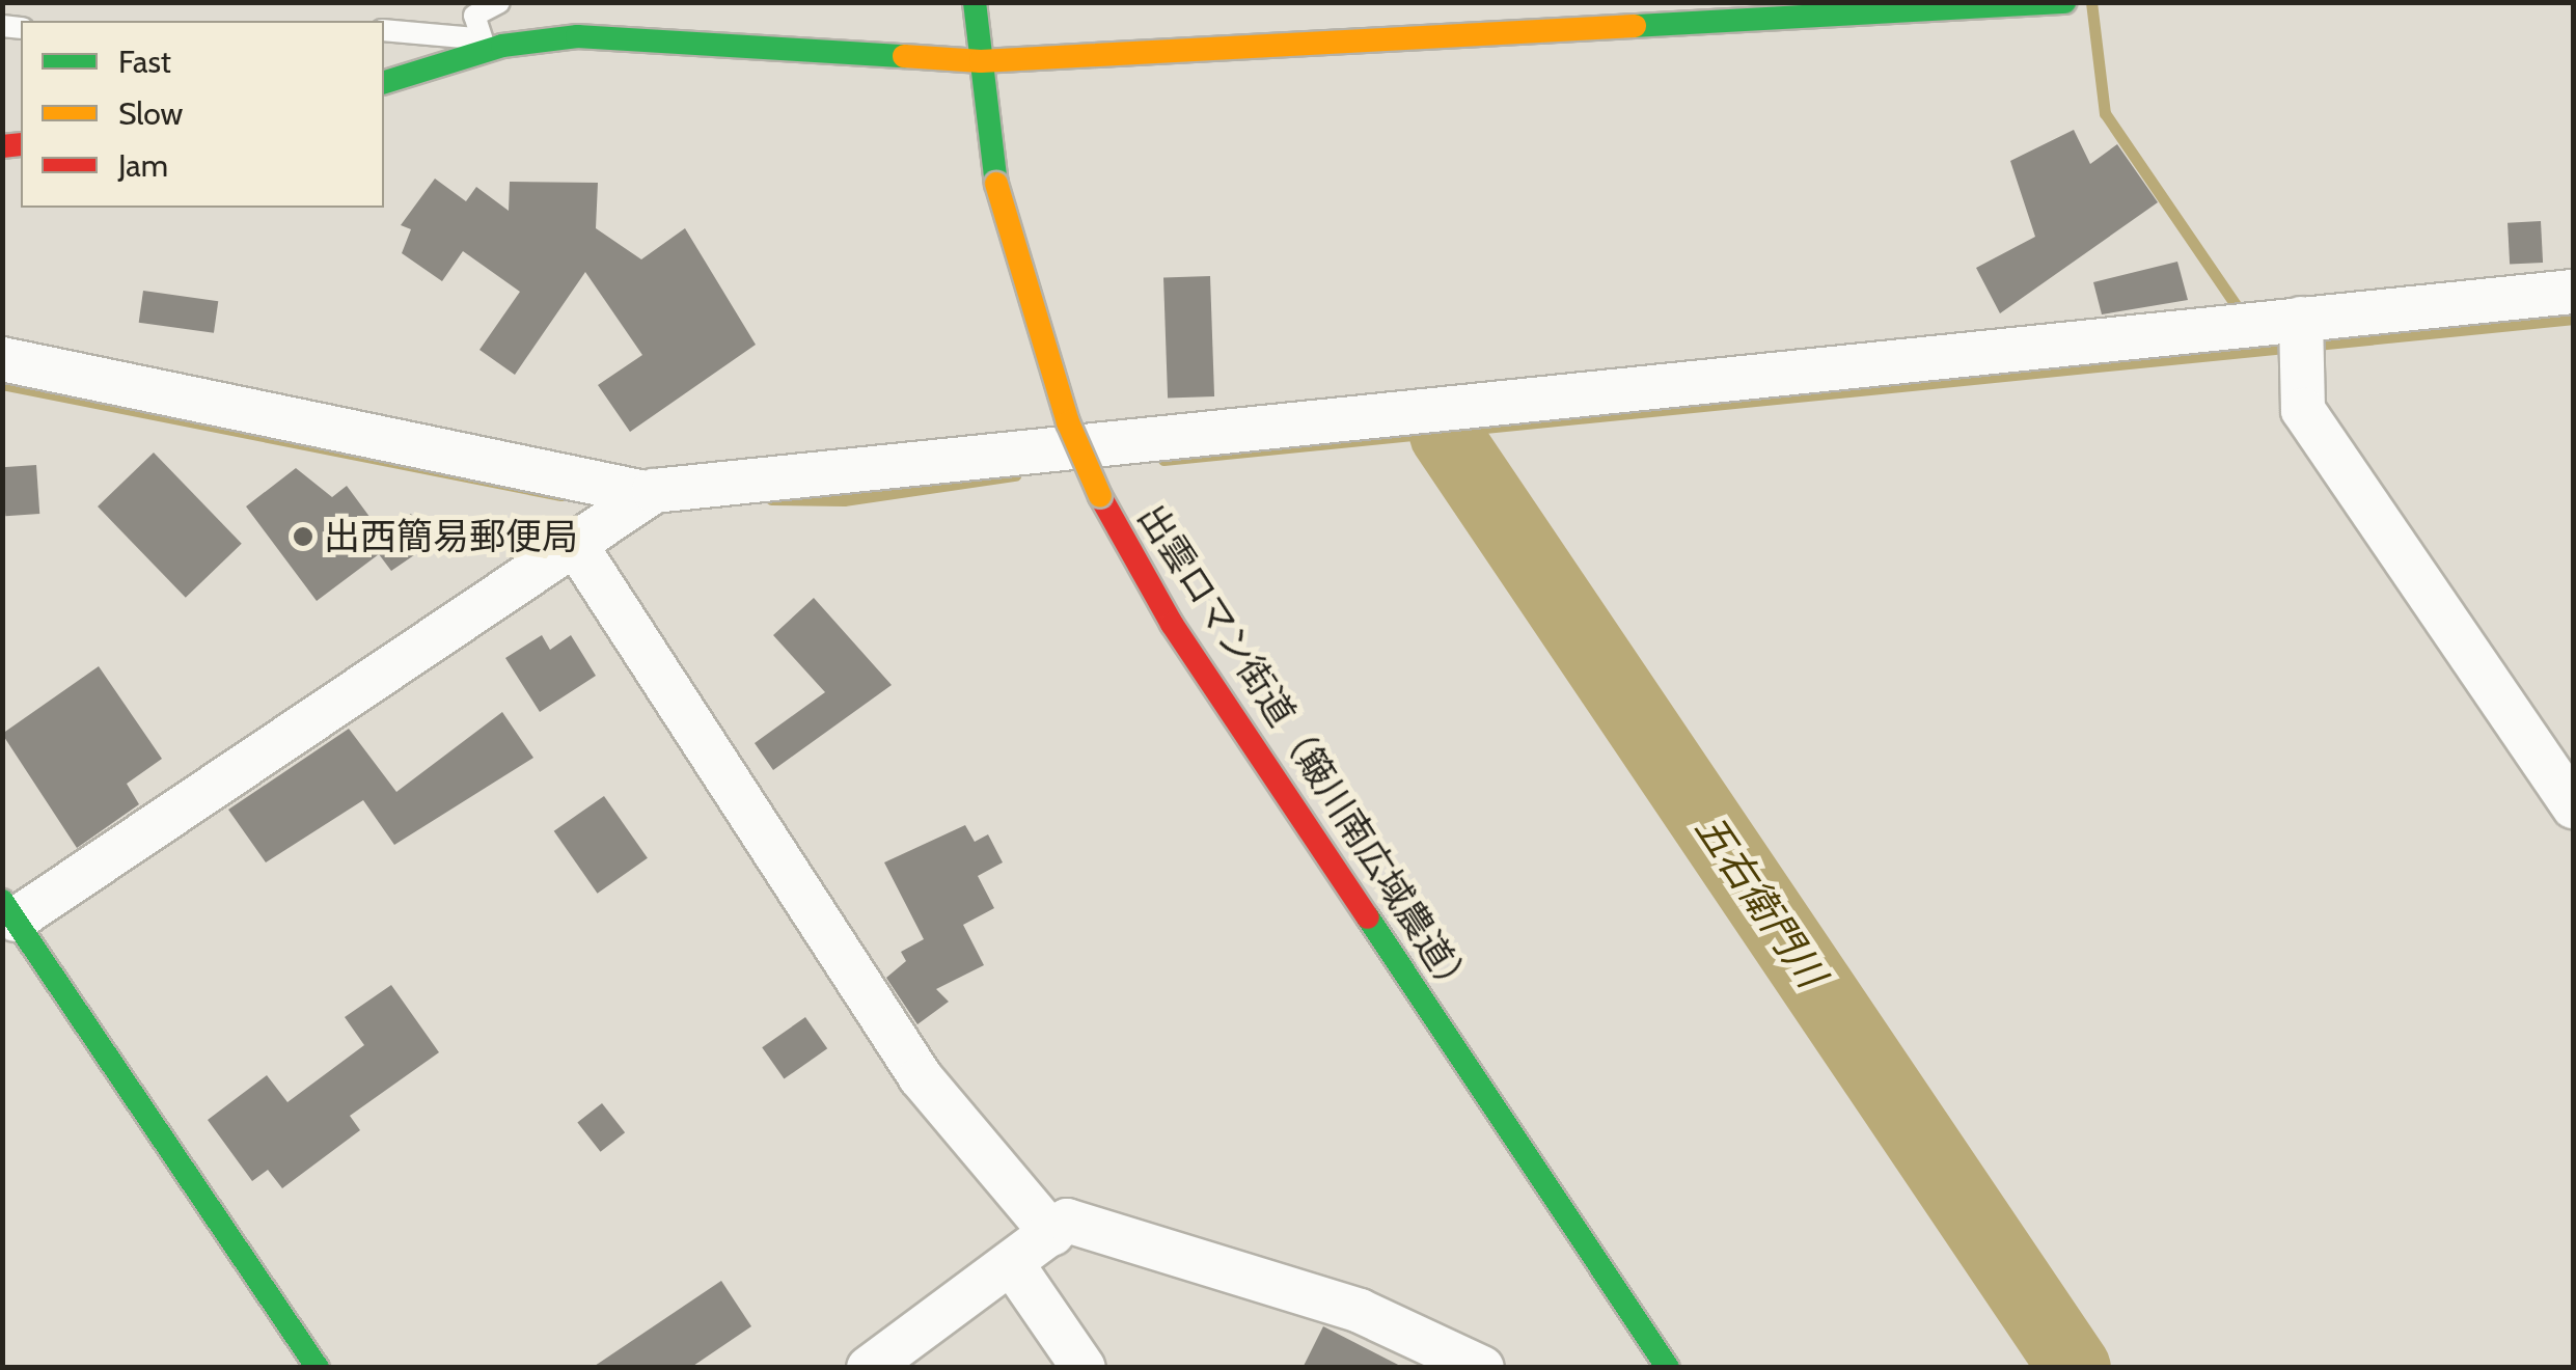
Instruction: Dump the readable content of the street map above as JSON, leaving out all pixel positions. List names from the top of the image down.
{
  "streets": {
    "street": ["出雲ロマン街道（簸川南広域農道）"]
  },
  "water": ["五右衛門川"],
  "places": ["出西簡易郵便局"],
  "legend": ["Fast", "Slow", "Jam"]
}
